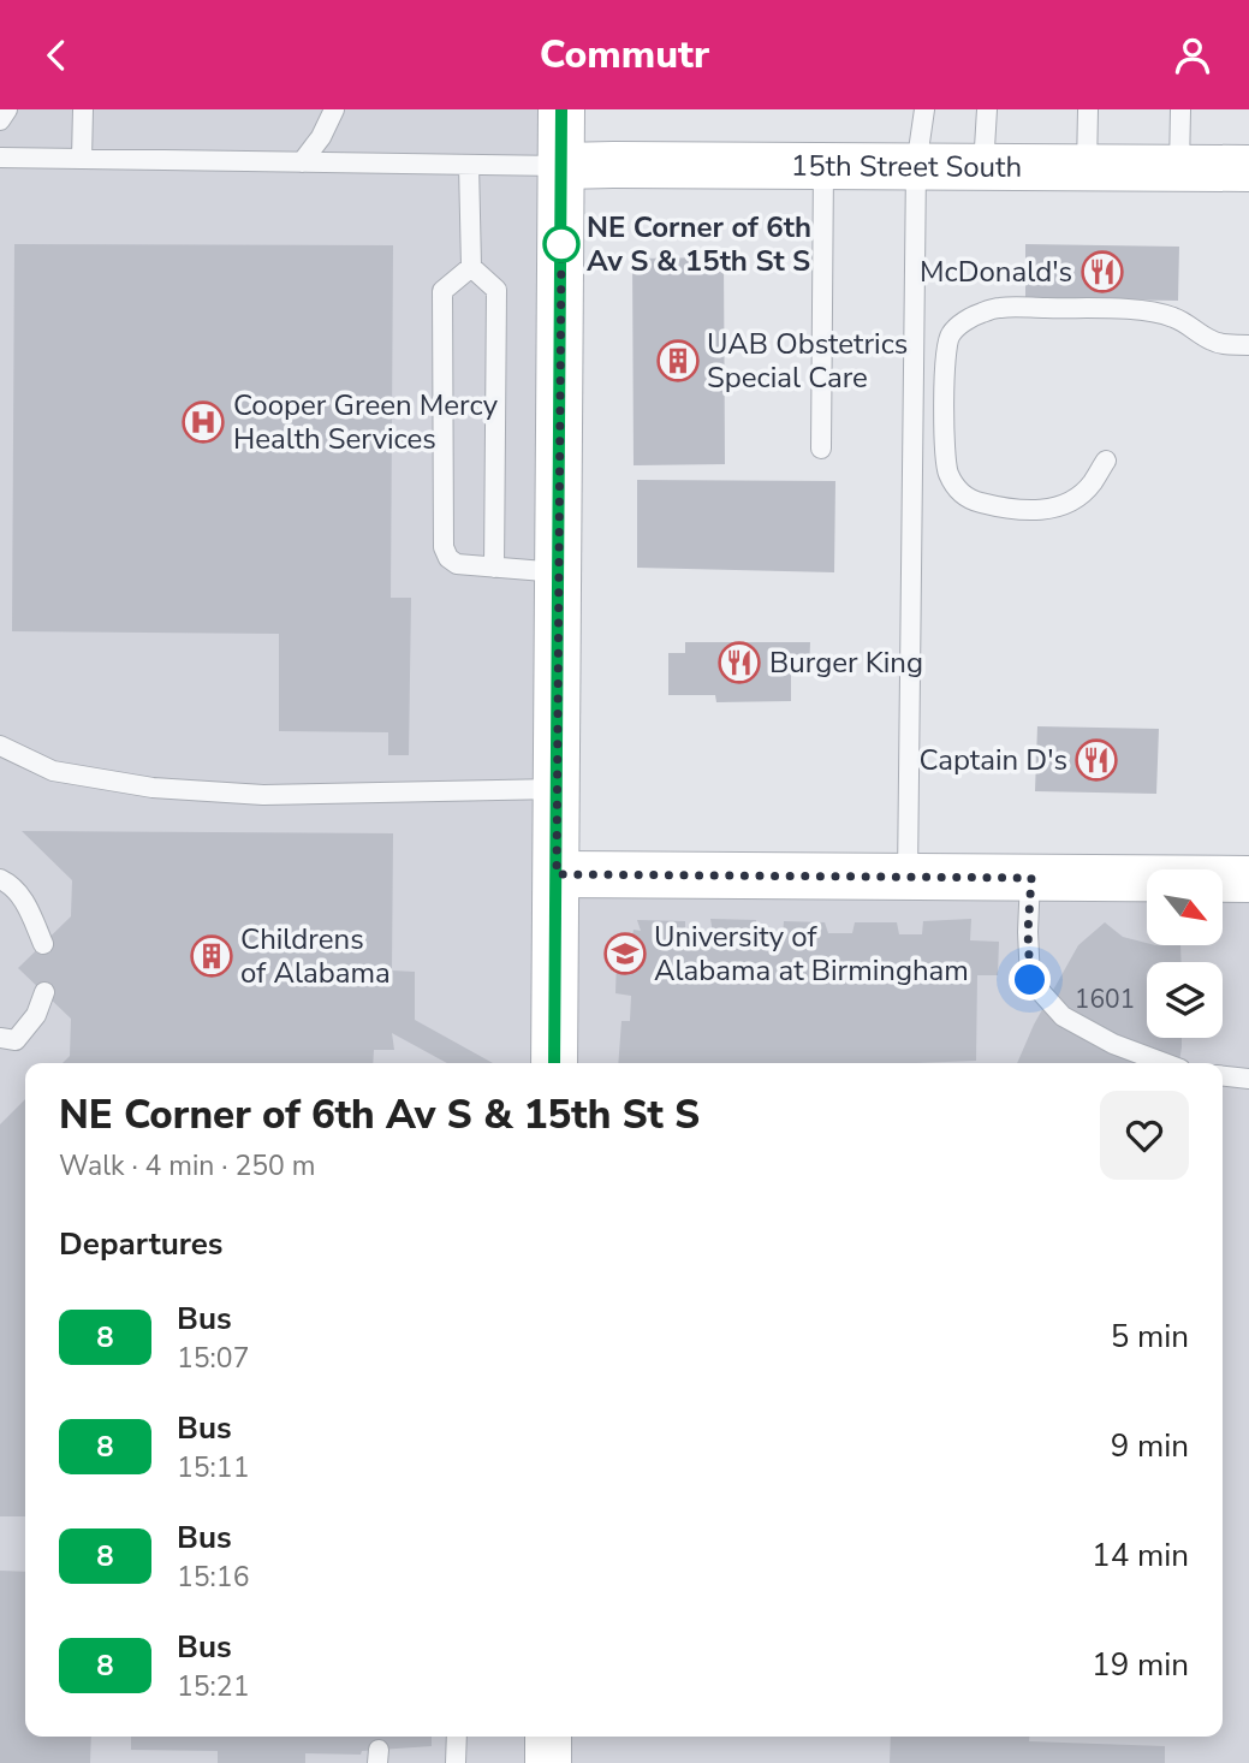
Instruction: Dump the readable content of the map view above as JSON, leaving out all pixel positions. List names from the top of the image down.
{
  "streets": {
    "street": ["15th Street South"]
  },
  "places": {
    "other": ["NE Corner of 6th Av S & 15th St S"],
    "restaurant": ["McDonald's", "Burger King", "Captain D's"],
    "building": ["UAB Obstetrics Special Care", "Childrens of Alabama"],
    "hospital": ["Cooper Green Mercy Health Services"],
    "school or university": ["University of Alabama at Birmingham"]
  },
  "lines": ["bus line 8"],
  "house_numbers": ["1601"],
  "north": "bottom right",
  "page": {
    "header": "Commutr",
    "heading": [
      ["NE Corner of 6th Av S & 15th St S", "Walk · 4 min · 250 m"],
      "Departures"
    ],
    "list": [
      {
        "mark": "8",
        "name": "Bus",
        "note": "15:07",
        "value": "5 min"
      },
      {
        "mark": "8",
        "name": "Bus",
        "note": "15:11",
        "value": "9 min"
      },
      {
        "mark": "8",
        "name": "Bus",
        "note": "15:16",
        "value": "14 min"
      },
      {
        "mark": "8",
        "name": "Bus",
        "note": "15:21",
        "value": "19 min"
      }
    ]
  }
}
